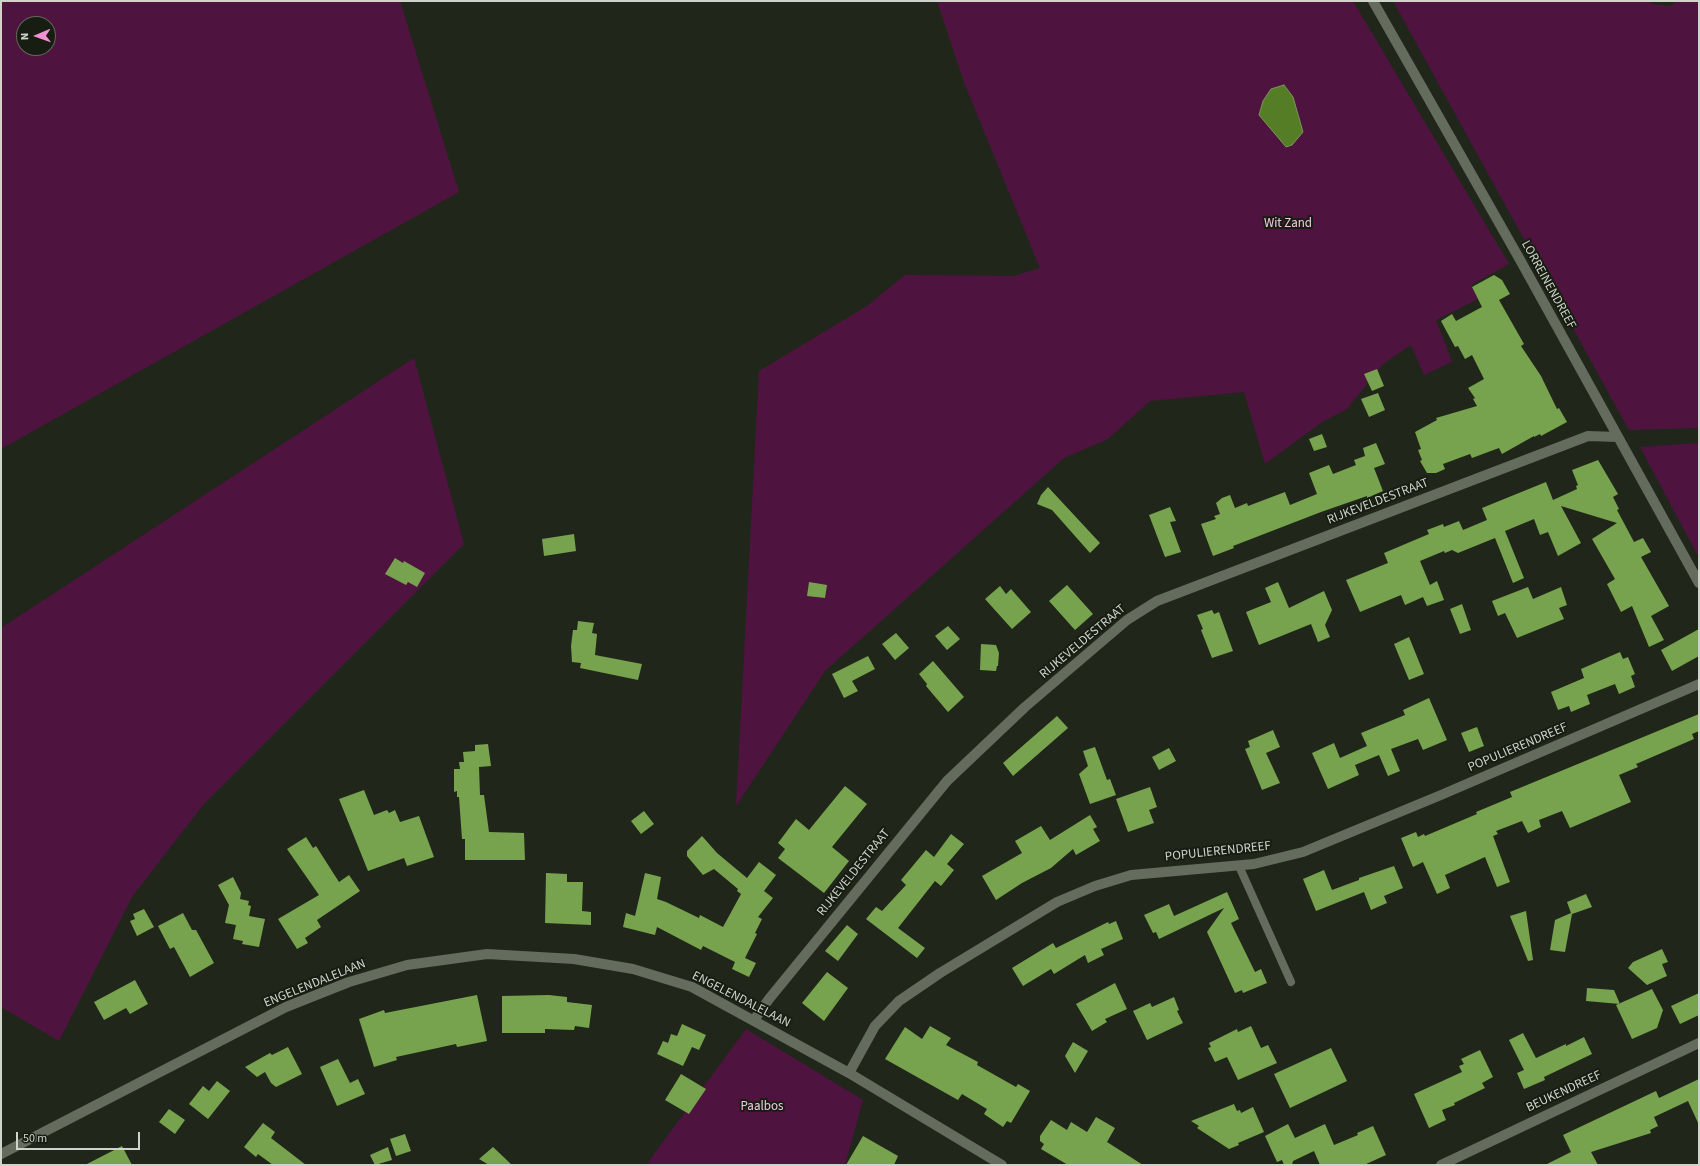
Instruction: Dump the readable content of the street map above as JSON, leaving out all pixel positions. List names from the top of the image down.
{
  "streets": {
    "street": [
      "LORREINENDREEF",
      "RIJKEVELDESTRAAT",
      "POPULIERENDREEF",
      "ENGELENDALELAAN",
      "BEUKENDREEF"
    ]
  },
  "crossings": [
    ["LORREINENDREEF", "RIJKEVELDESTRAAT"],
    ["RIJKEVELDESTRAAT", "ENGELENDALELAAN"],
    ["POPULIERENDREEF", "ENGELENDALELAAN"]
  ],
  "parks": ["Wit Zand", "Paalbos"],
  "scale_bar": "50 m",
  "north": "left"
}
